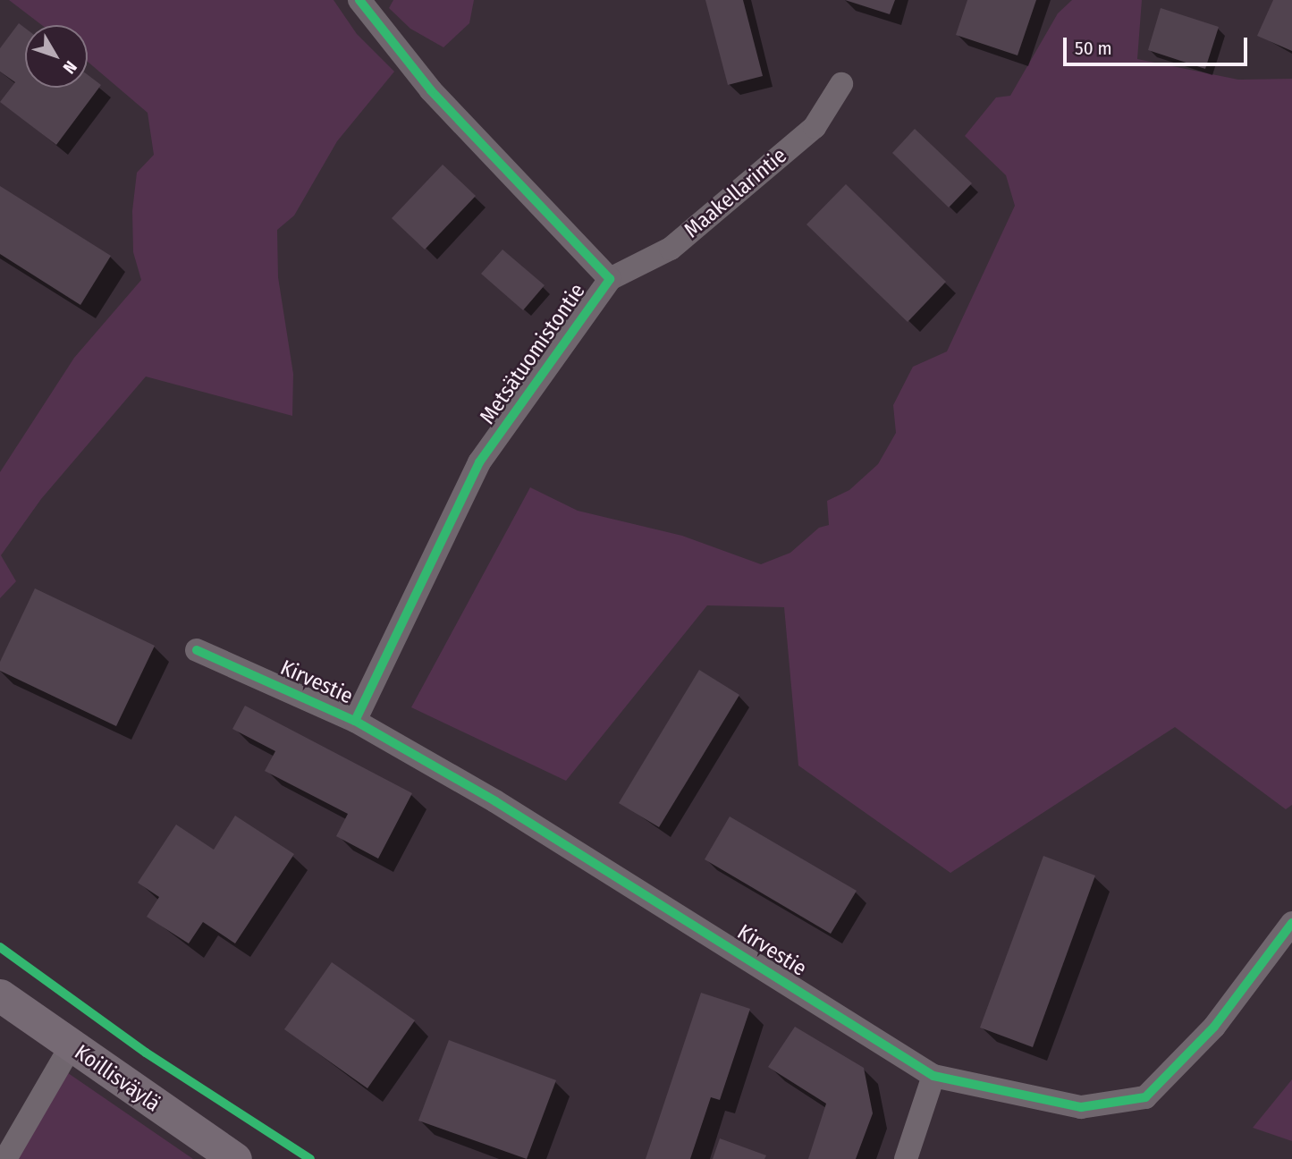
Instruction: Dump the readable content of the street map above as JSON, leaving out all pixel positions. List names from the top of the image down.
{
  "streets": {
    "main road": ["Koillisväylä"],
    "street": ["Maakellarintie", "Metsätuomistontie", "Kirvestie"]
  },
  "crossings": [
    ["Maakellarintie", "Metsätuomistontie"],
    ["Metsätuomistontie", "Kirvestie"]
  ],
  "scale_bar": "50 m",
  "north": "bottom right"
}
